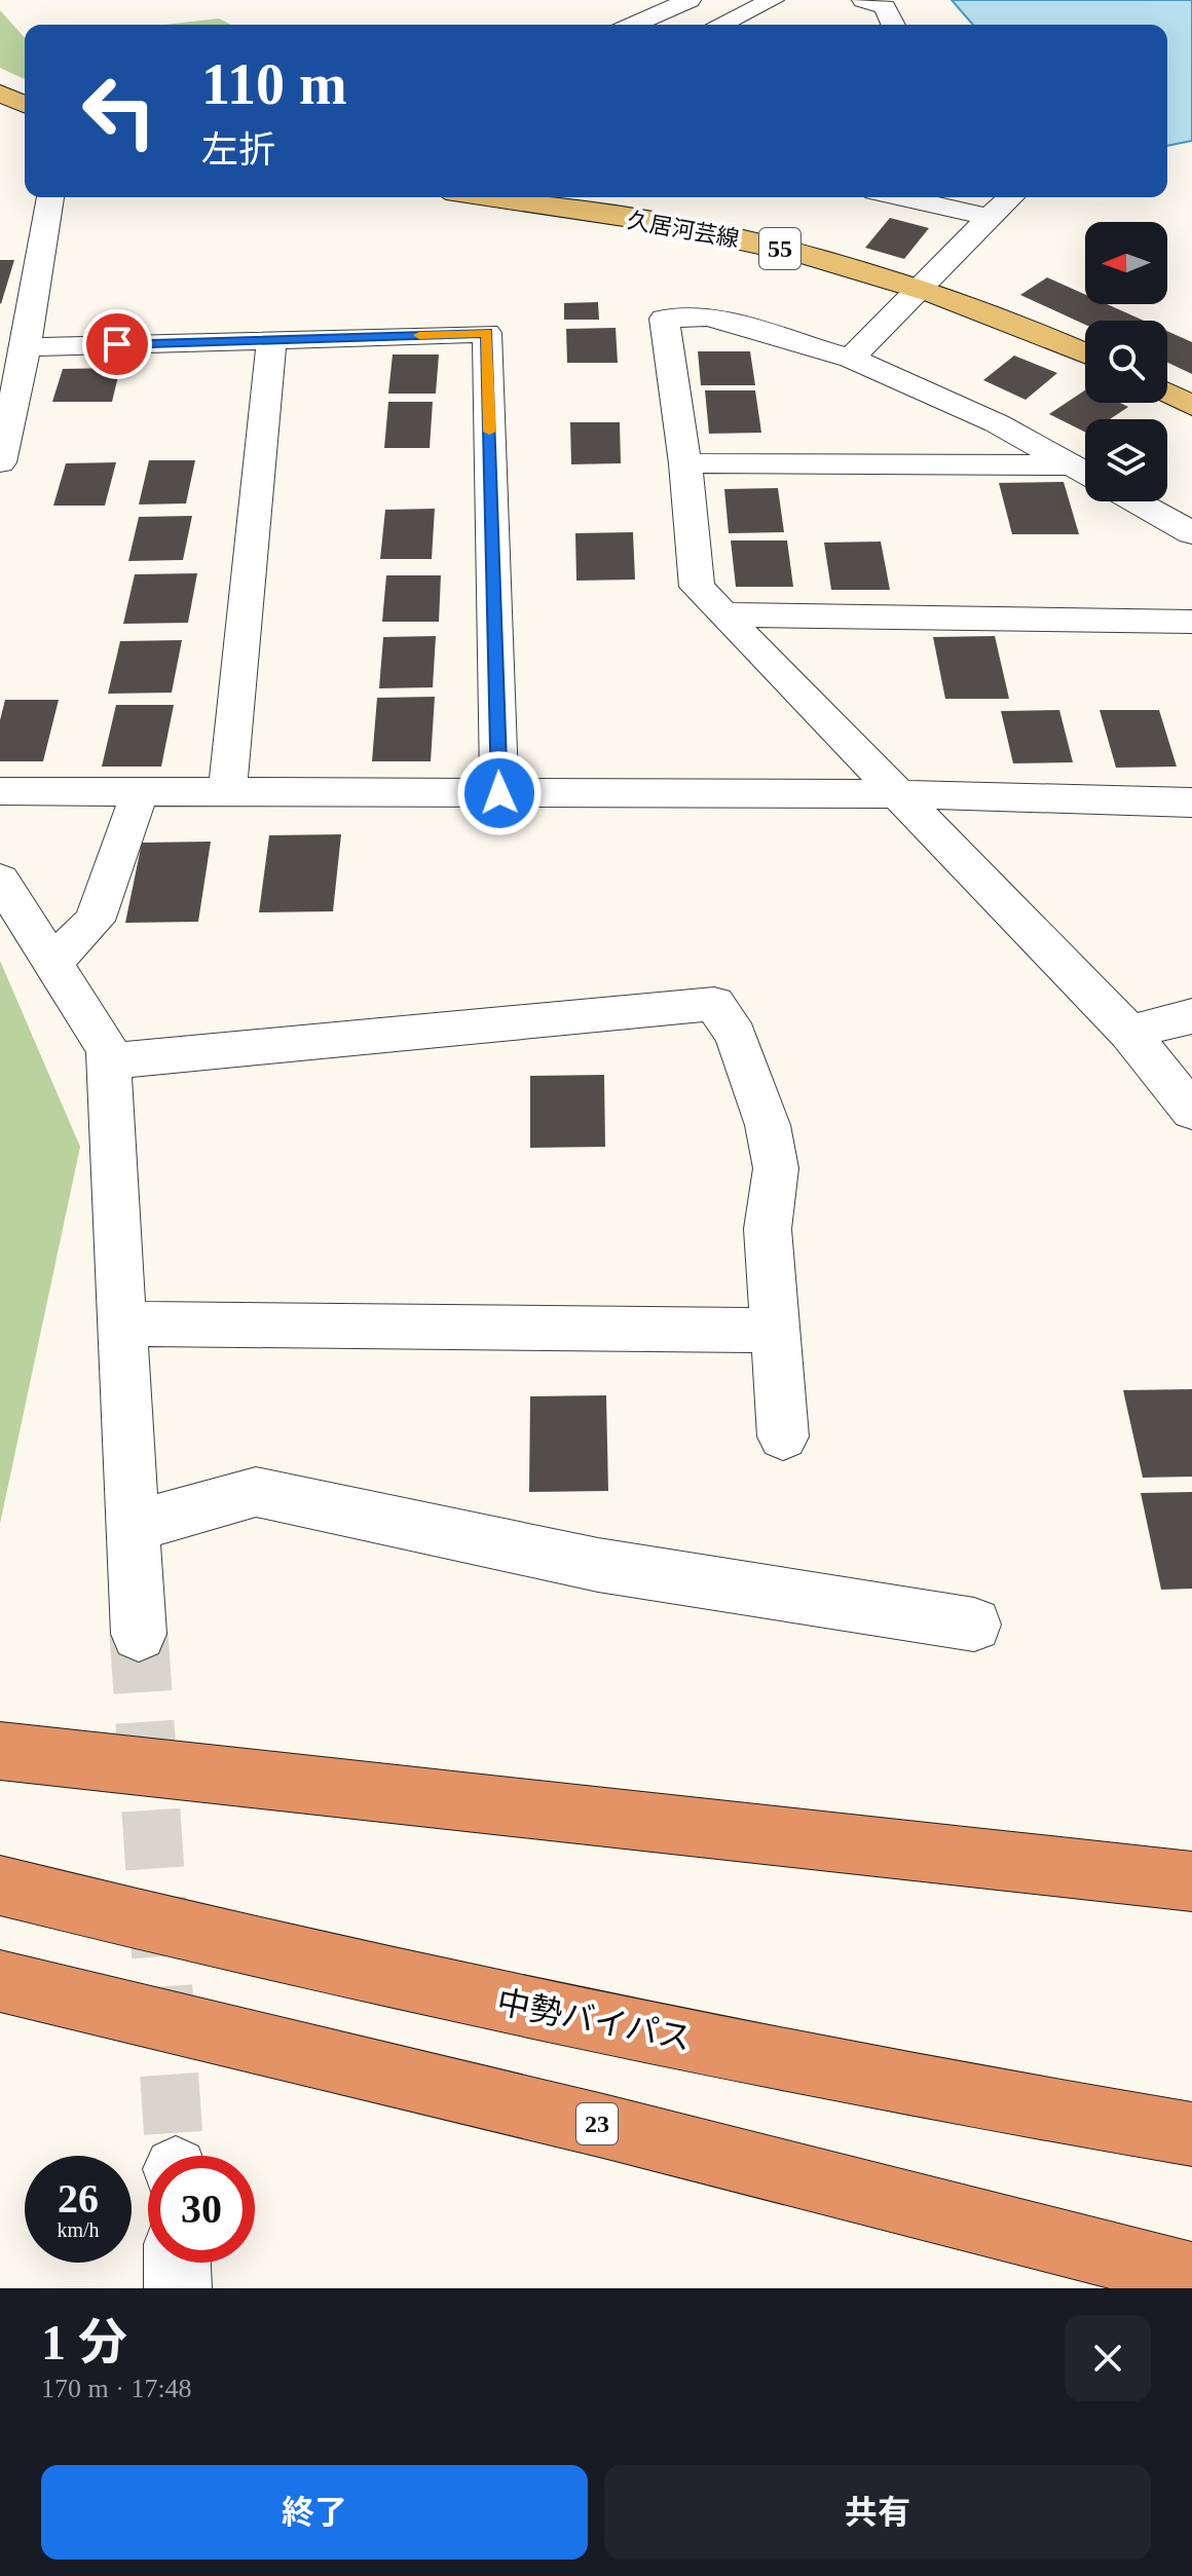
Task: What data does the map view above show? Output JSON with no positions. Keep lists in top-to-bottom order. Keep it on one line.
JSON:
{"streets":{"highway":["中勢バイパス","23"],"main road":["久居河芸線","55"]},"north":"left","page":{"turn":["110 m","左折"],"speed":"26 km/h","limit":"30","heading":["1 分","170 m · 17:48"],"buttons":["終了","共有"]}}
